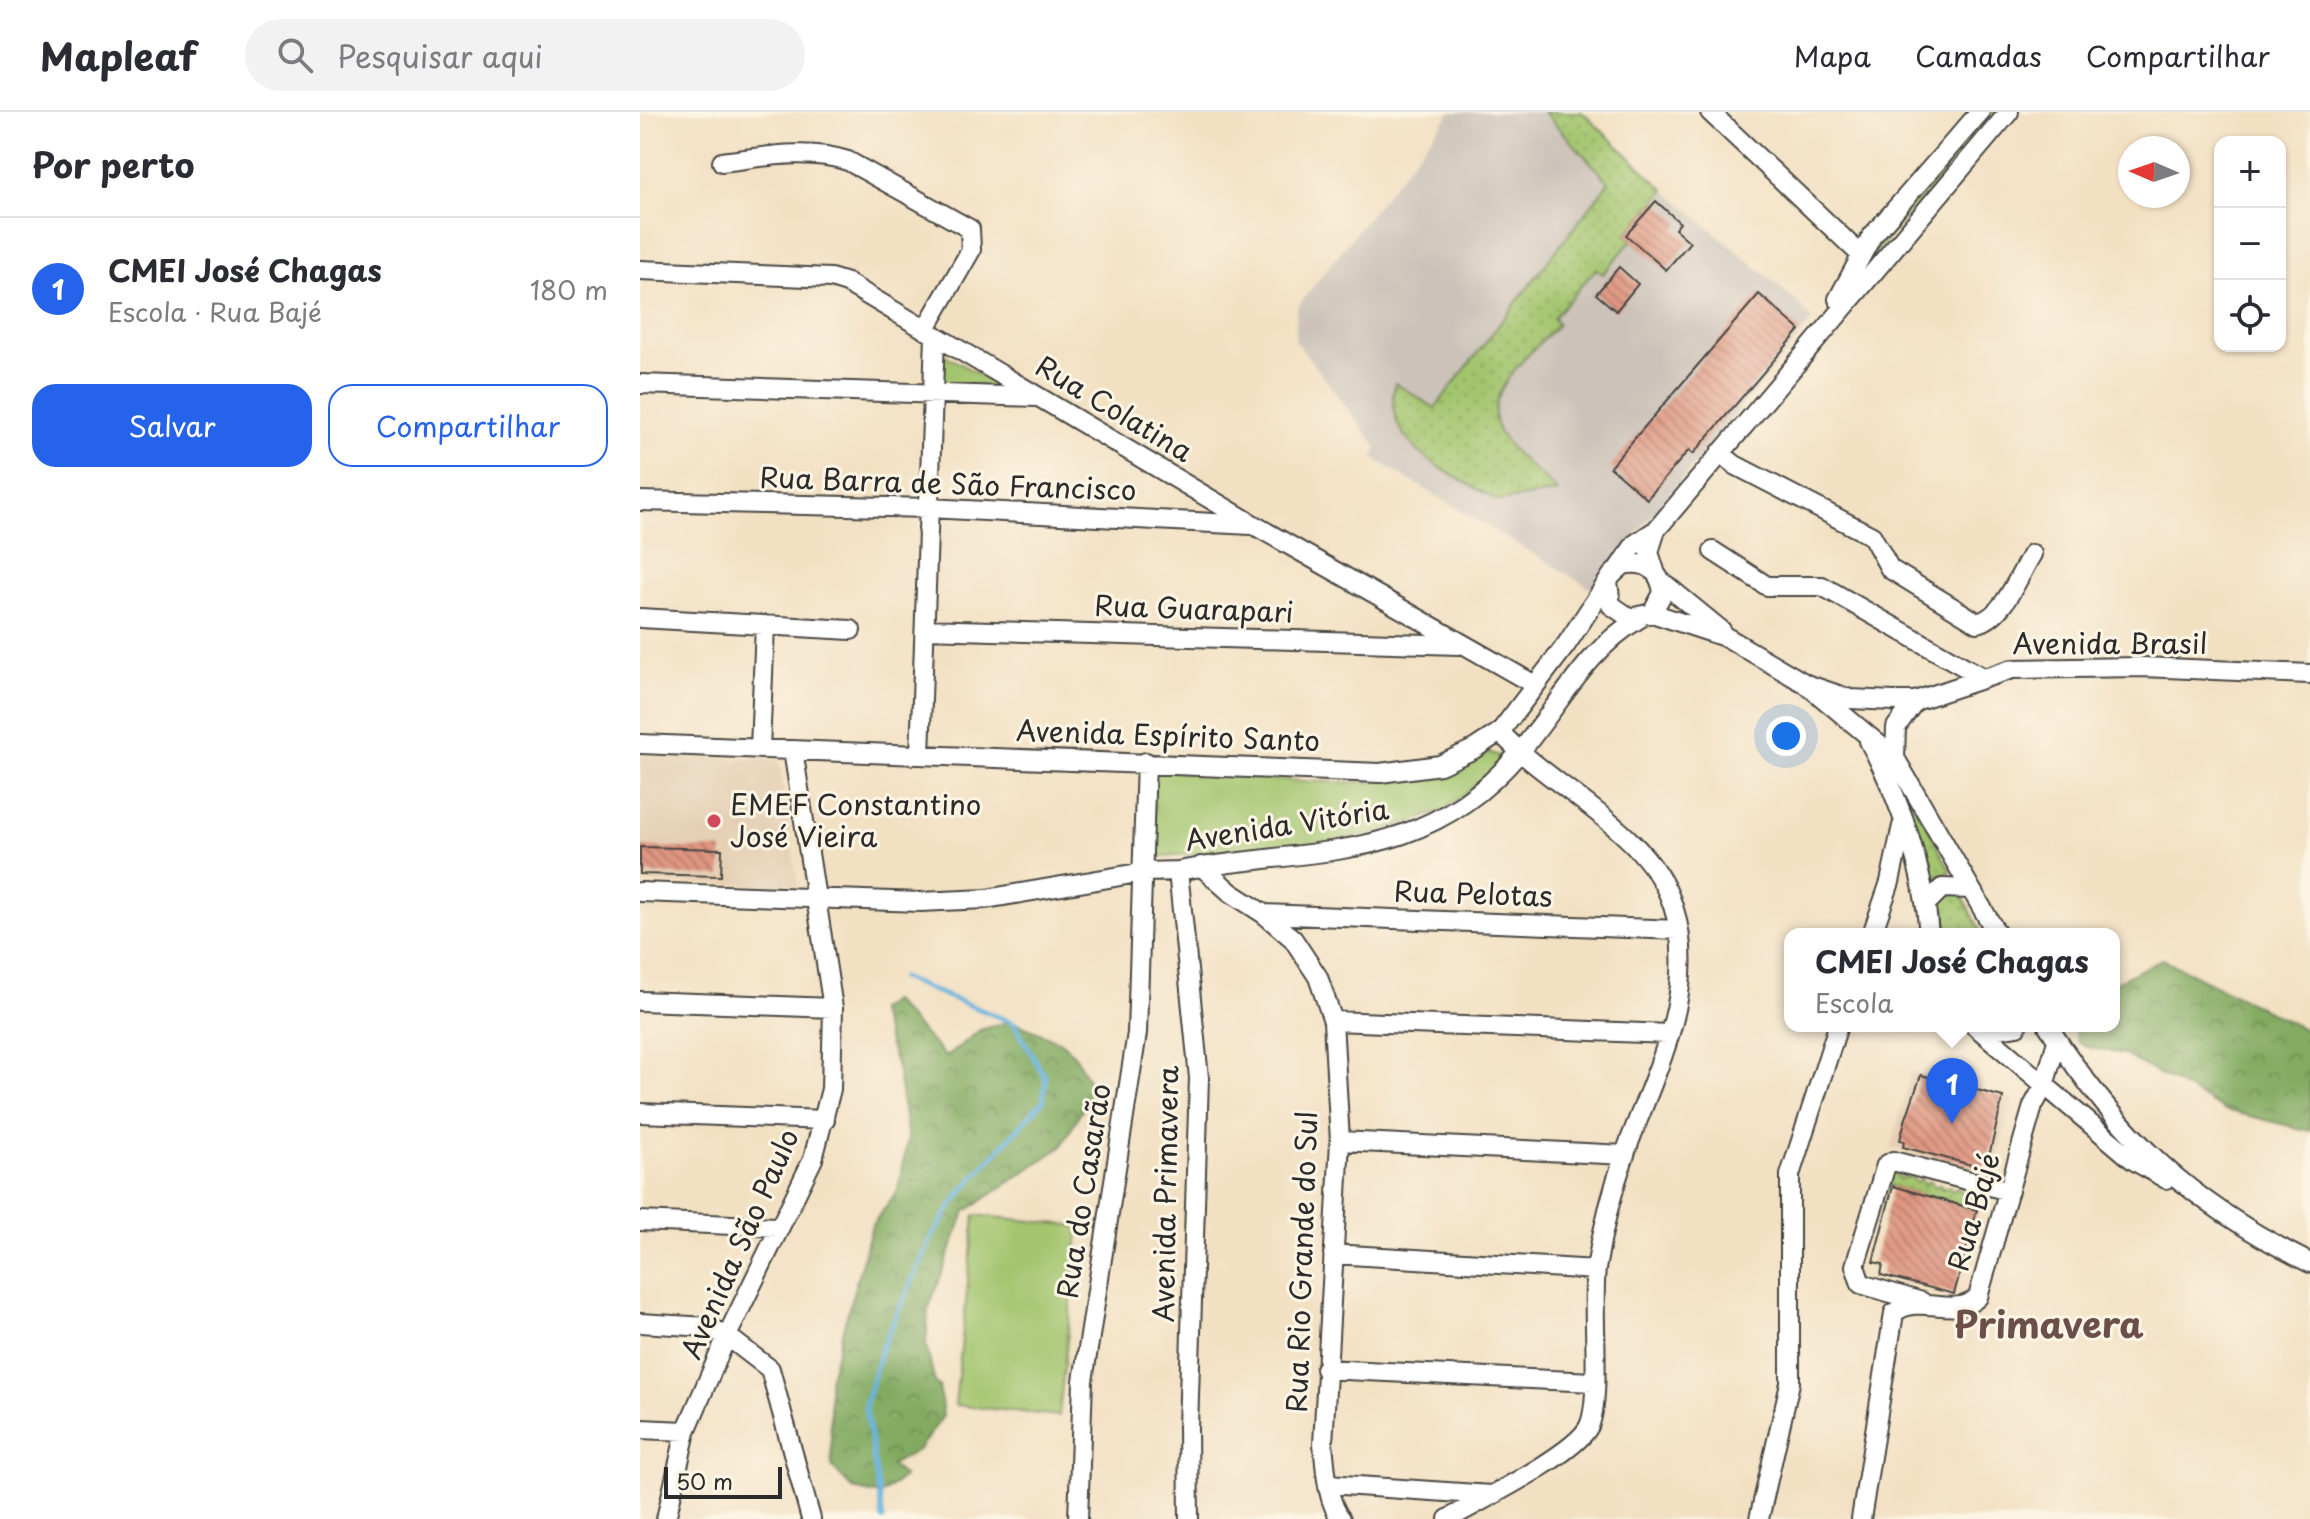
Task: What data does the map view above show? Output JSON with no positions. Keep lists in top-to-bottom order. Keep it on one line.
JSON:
{"streets":{"street":["Rua Colatina","Rua Barra de São Francisco","Rua Guarapari","Avenida Brasil","Avenida Espírito Santo","Avenida Vitória","Rua Pelotas","Rua do Casarão","Avenida Primavera","Rua Bajé","Avenida São Paulo","Rua Rio Grande do Sul"]},"crossings":[["Rua Colatina","Rua Barra de São Francisco"],["Rua Colatina","Rua Guarapari"],["Rua Colatina","Avenida Espírito Santo"],["Avenida Espírito Santo","Avenida Vitória"],["Avenida Espírito Santo","Avenida São Paulo"],["Avenida Vitória","Rua do Casarão"],["Avenida Vitória","Avenida Primavera"],["Avenida Vitória","Avenida São Paulo"],["Avenida Vitória","Rua Rio Grande do Sul"],["Rua Pelotas","Rua Rio Grande do Sul"]],"districts":["Primavera"],"places":["EMEF Constantino José Vieira"],"scale_bar":"50 m","north":"left","page":{"header":"Mapleaf","search":"Pesquisar aqui","nav":["Mapa","Camadas","Compartilhar"],"heading":"Por perto","map_buttons":["+","−"],"list":[{"mark":"1","name":"CMEI José Chagas","note":"Escola · Rua Bajé","value":"180 m"}],"buttons":["Salvar","Compartilhar"],"popup":["CMEI José Chagas","Escola"],"pins":"1","scale":"50 m"}}
